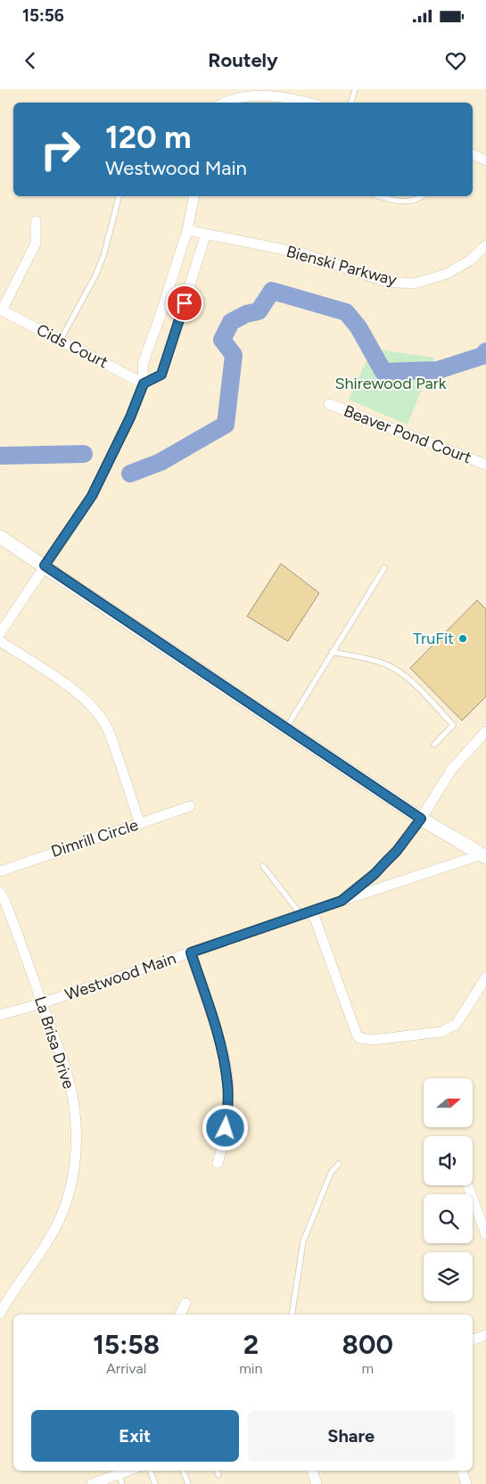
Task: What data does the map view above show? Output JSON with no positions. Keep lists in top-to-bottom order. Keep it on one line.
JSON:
{"streets":{"street":["Bienski Parkway","Cids Court","Beaver Pond Court","Dimrill Circle","Westwood Main","La Brisa Drive"]},"crossings":[["Westwood Main","La Brisa Drive"]],"parks":["Shirewood Park"],"places":["TruFit"],"north":"right","page":{"status":"15:56","header":"Routely","turn":["120 m","Westwood Main"],"eta":["15:58","Arrival","2","min","800","m"],"buttons":["Exit","Share"]}}
